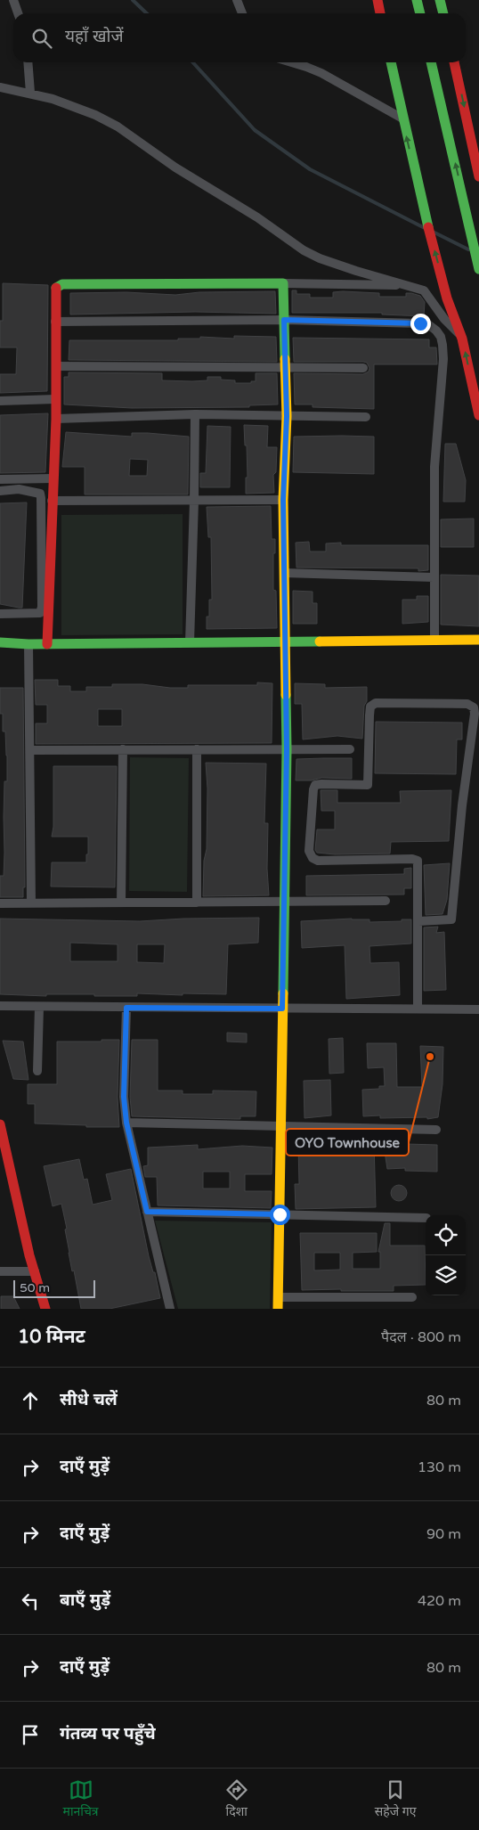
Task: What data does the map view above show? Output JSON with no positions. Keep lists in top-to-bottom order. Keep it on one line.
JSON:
{"places":["OYO Townhouse"],"scale_bar":"50 m","page":{"search":"यहाँ खोजें","scale":"50 m","heading":["10 मिनट","पैदल · 800 m"],"list":[["सीधे चलें","80 m"],["दाएँ मुड़ें","130 m"],["दाएँ मुड़ें","90 m"],["बाएँ मुड़ें","420 m"],["दाएँ मुड़ें","80 m"],"गंतव्य पर पहुँचे"],"nav":["मानचित्र","दिशा","सहेजे गए"]}}
